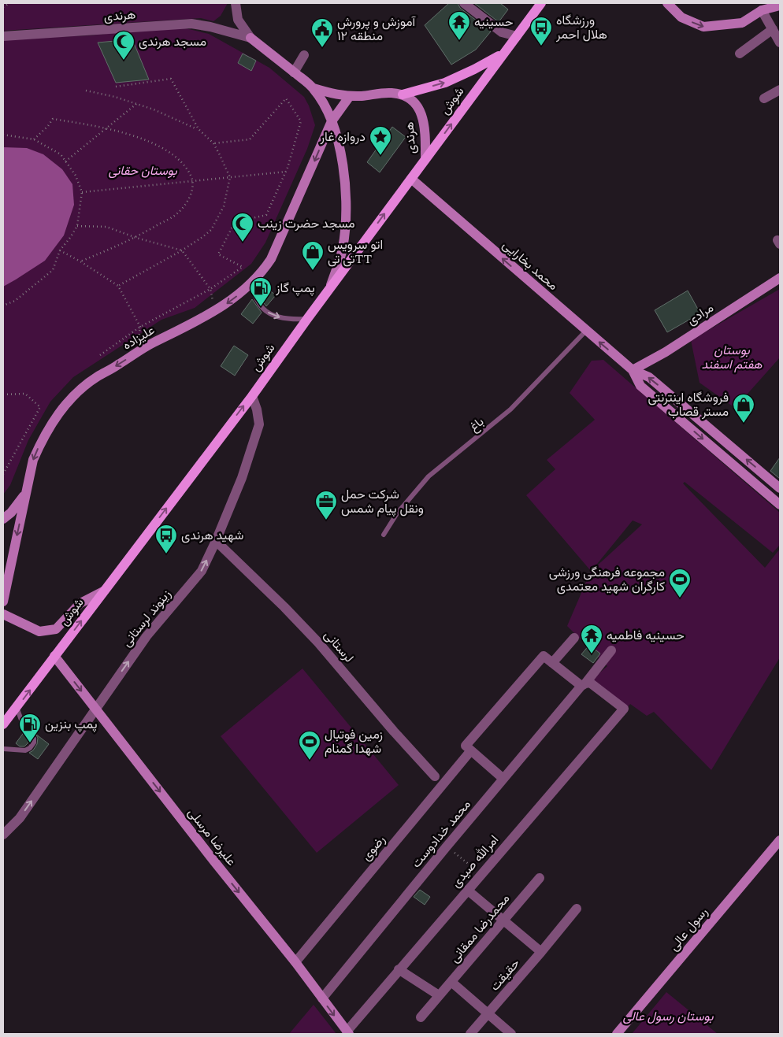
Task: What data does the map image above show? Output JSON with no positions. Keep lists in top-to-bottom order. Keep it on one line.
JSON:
{"streets":{"main road":["شوش"],"street":["هرندی","محمد بخارایی","مرادی","علیزاده","زینوند لرستانی","لرستانی","محمد خدادوست","علیرضا مرسلی","رضوی","امرالله صیدی","محمدرضا ممقانی","رسول عالی","حقیقت"],"lane":["باغ"]},"crossings":[["هرندی","شوش"],["هرندی","علیزاده"],["شوش","محمد بخارایی"],["شوش","زینوند لرستانی"],["شوش","علیرضا مرسلی"],["محمد بخارایی","مرادی"],["محمد بخارایی","باغ"],["زینوند لرستانی","لرستانی"],["زینوند لرستانی","علیرضا مرسلی"],["محمد خدادوست","علیرضا مرسلی"],["محمد خدادوست","امرالله صیدی"],["علیرضا مرسلی","رضوی"],["علیرضا مرسلی","امرالله صیدی"]],"one_way":["شوش","علیزاده","زینوند لرستانی","علیرضا مرسلی"],"parks":["بوستان حقانی","بوستان هفتم اسفند","بوستان رسول عالی"],"places":{"temple":["حسینیه","حسینیه فاطمیه"],"bus stop":["ورزشگاه هلال احمر","شهید هرندی"],"public building":["آموزش و پرورش منطقه ۱۲"],"mosque":["مسجد هرندی","مسجد حضرت زینب"],"place":["دروازه غار"],"shop":["اتو سرویس تی تیTT","فروشگاه اینترنتی مستر قصاب"],"fuel station":["پمپ گاز","پمپ بنزین"],"office":["شرکت حمل ونقل پیام شمس"],"sports":["مجموعه فرهنگی ورزشی کارگران شهید معتمدی","زمین فوتبال شهدا گمنام"]}}
